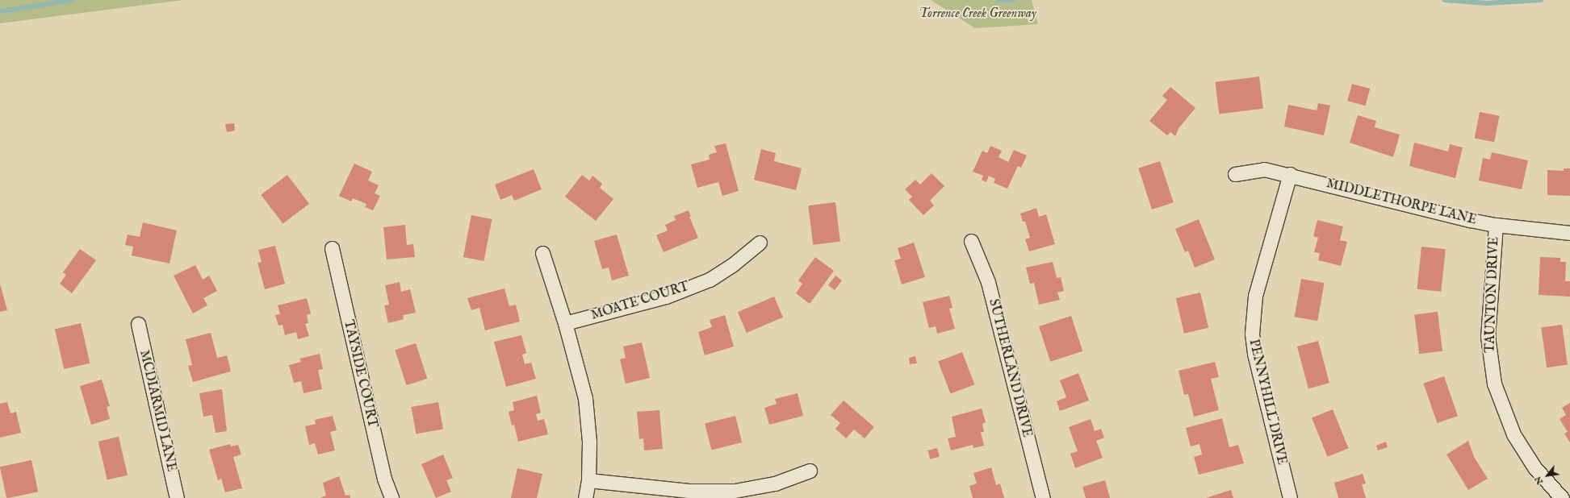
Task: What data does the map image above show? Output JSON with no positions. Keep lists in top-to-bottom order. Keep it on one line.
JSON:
{"streets":{"street":["MIDDLETHORPE LANE","TAUNTON DRIVE","MOATE COURT","SUTHERLAND DRIVE","TAYSIDE COURT","PENNYHILL DRIVE","MCDIARMID LANE"]},"crossings":[["MIDDLETHORPE LANE","TAUNTON DRIVE"],["MIDDLETHORPE LANE","PENNYHILL DRIVE"]],"parks":["Torrence Creek Greenway"],"north":"bottom left"}
